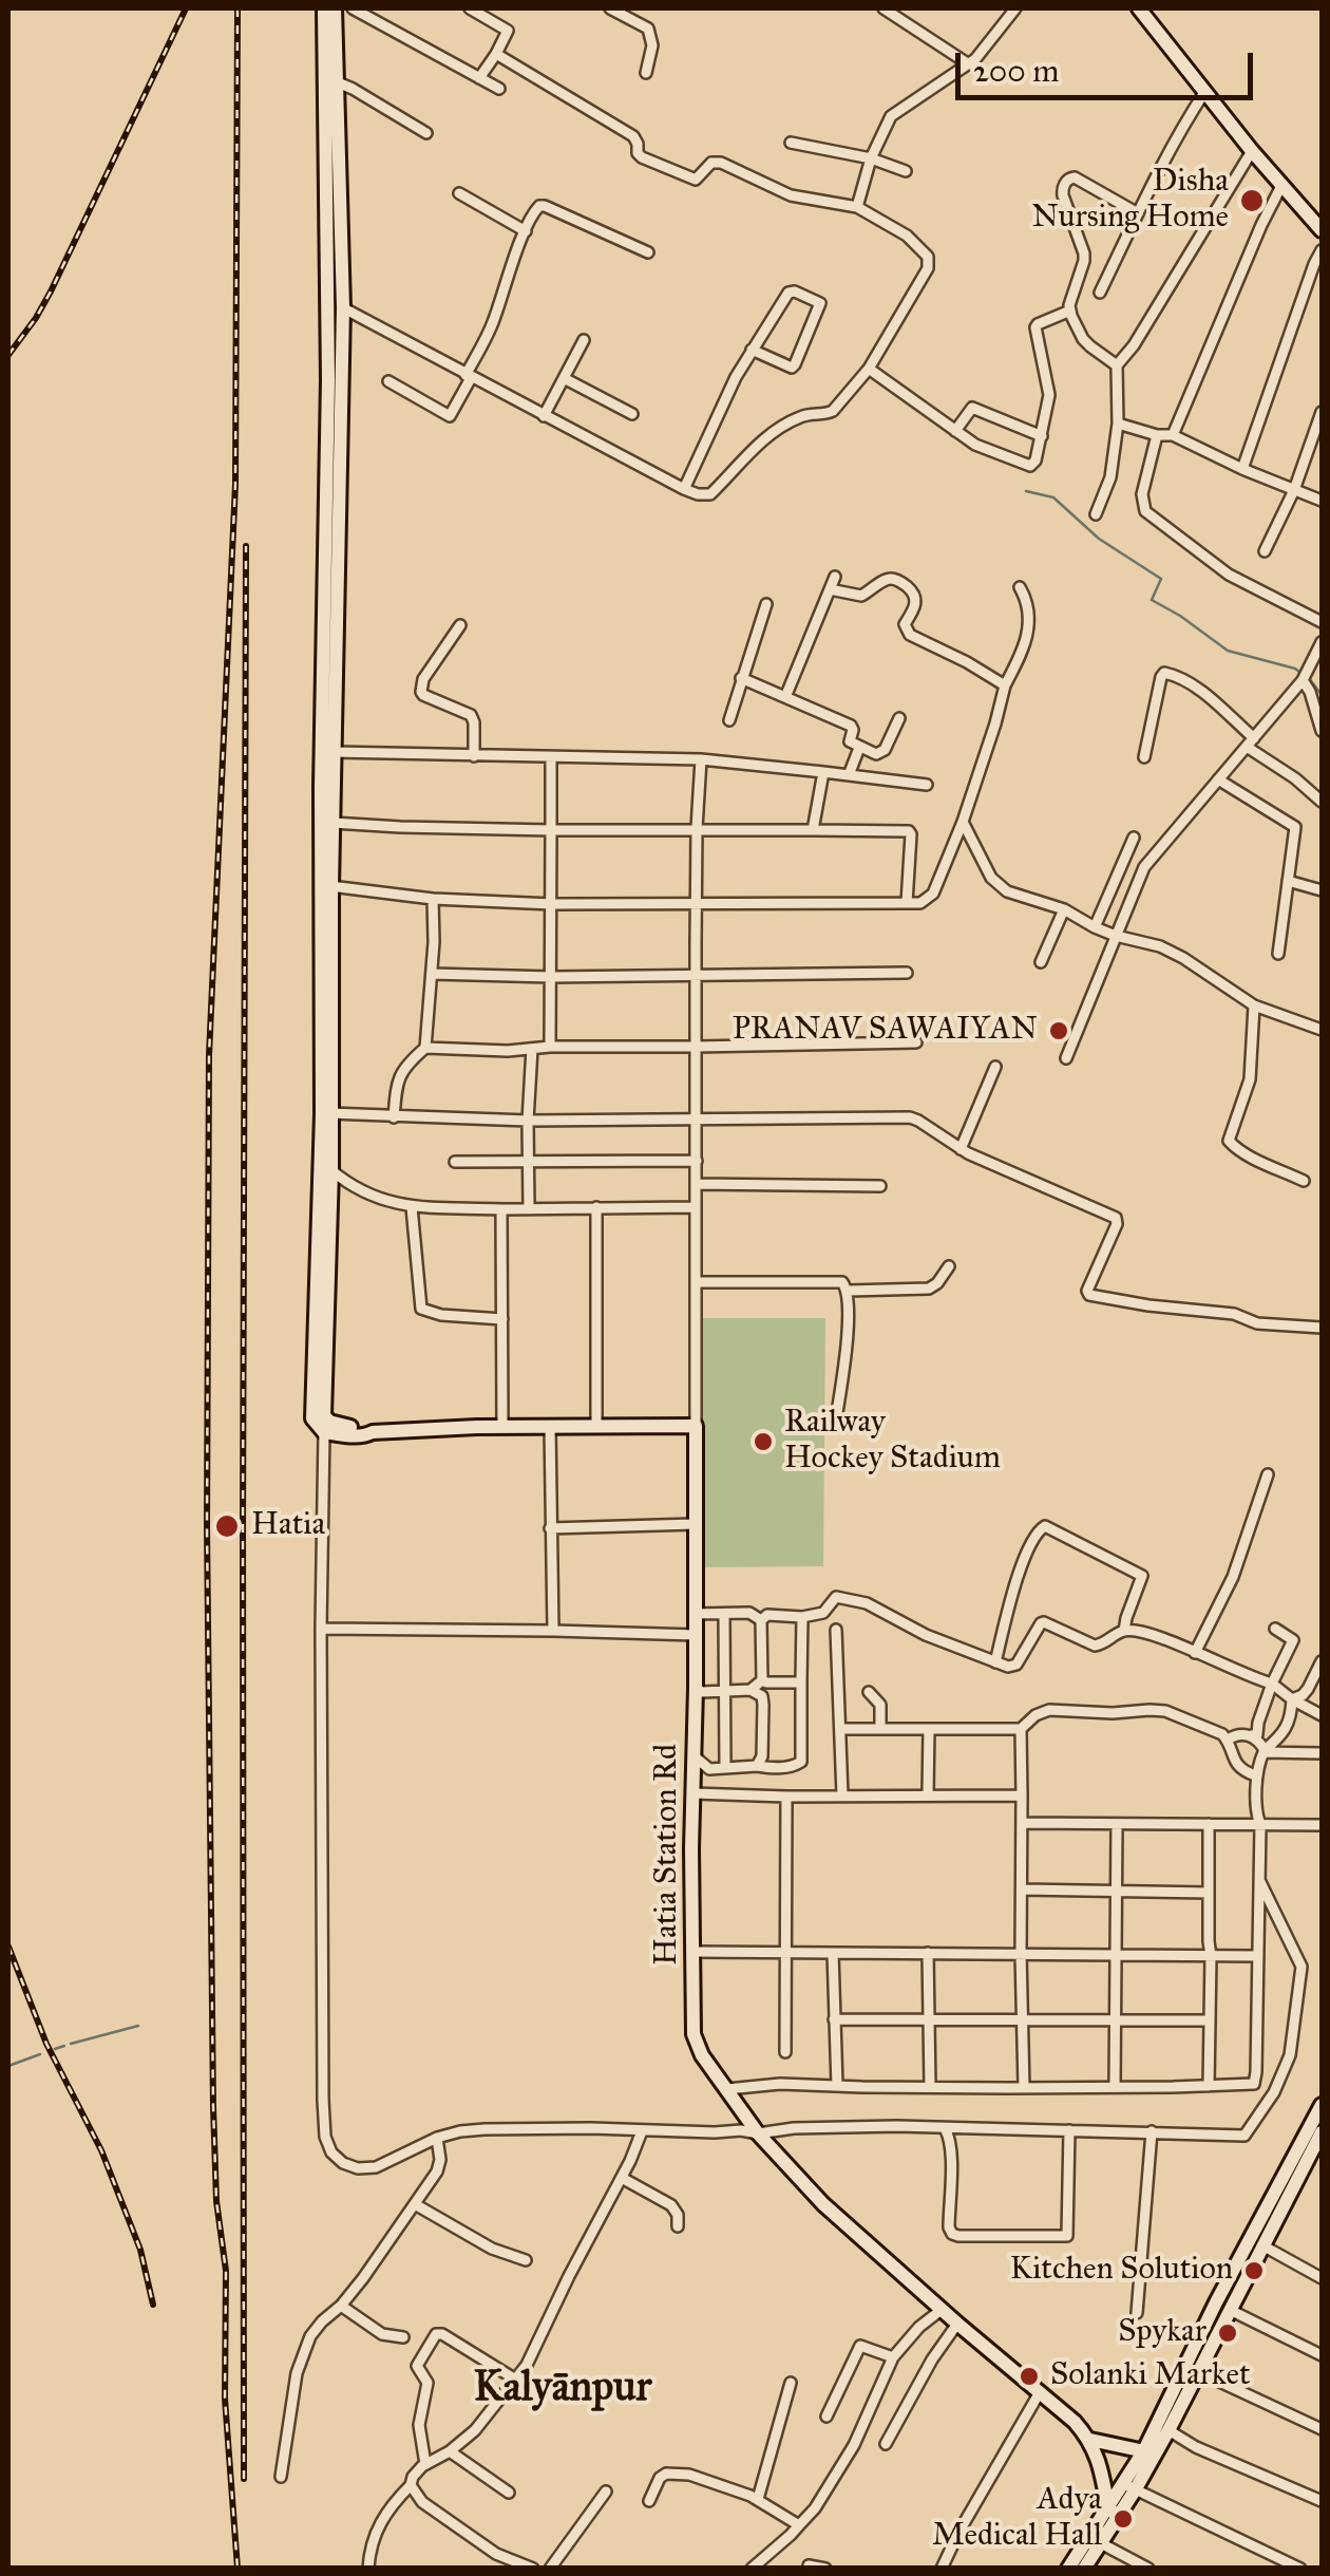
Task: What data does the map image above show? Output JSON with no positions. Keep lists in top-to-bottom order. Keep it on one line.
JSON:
{"streets":{"street":["Hatia Station Rd"]},"districts":["Kalyānpur"],"places":["Disha Nursing Home","PRANAV SAWAIYAN","Railway Hockey Stadium","Hatia","Kitchen Solution","Spykar","Solanki Market","Adya Medical Hall"],"scale_bar":"200 m"}
